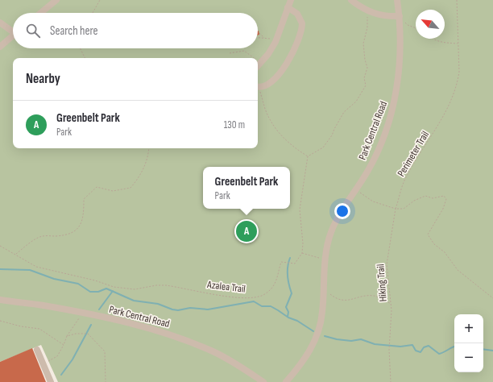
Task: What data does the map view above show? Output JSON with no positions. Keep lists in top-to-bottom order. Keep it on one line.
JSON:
{"streets":{"street":["Park Central Road"],"path":["Perimeter Trail","Hiking Trail","Azalea Trail"]},"crossings":[["Perimeter Trail","Hiking Trail"]],"north":"top left","page":{"search":"Search here","heading":"Nearby","list":[{"mark":"A","name":"Greenbelt Park","note":"Park","value":"130 m"}],"popup":["Greenbelt Park","Park"],"pins":"A","map_buttons":["+","−"]}}
